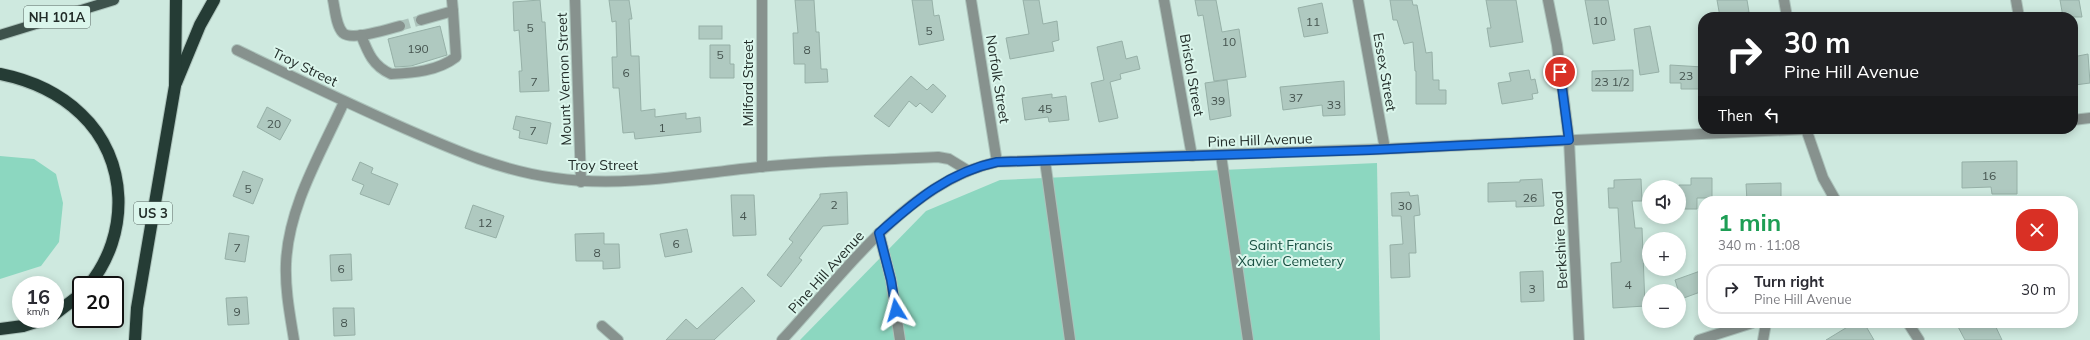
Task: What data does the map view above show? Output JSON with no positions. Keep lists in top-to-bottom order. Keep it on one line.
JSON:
{"streets":{"highway":["US 3"],"main road":["NH 101A"],"street":["Troy Street","Essex Street","Bristol Street","Mount Vernon Street","Norfolk Street","Milford Street","Pine Hill Avenue","Berkshire Road"]},"crossings":[["Troy Street","Mount Vernon Street"],["Troy Street","Milford Street"],["Troy Street","Pine Hill Avenue"],["Essex Street","Pine Hill Avenue"],["Bristol Street","Pine Hill Avenue"],["Norfolk Street","Pine Hill Avenue"],["Pine Hill Avenue","Berkshire Road"]],"parks":["Saint Francis Xavier Cemetery"],"house_numbers":["10","11","5","5","10","190","8","5","6","23","7","23 1/2","37","39","33","45","20","1","7","16","5","26","2","30","4","12","6","7","8","6","4","3","9","8"],"page":{"turn":["30 m","Pine Hill Avenue"],"then":"Then","map_buttons":["+","−"],"heading":["1 min","340 m · 11:08"],"list":[{"name":"Turn right","note":"Pine Hill Avenue","value":"30 m"}],"speed":"16 km/h","limit":"20"}}
